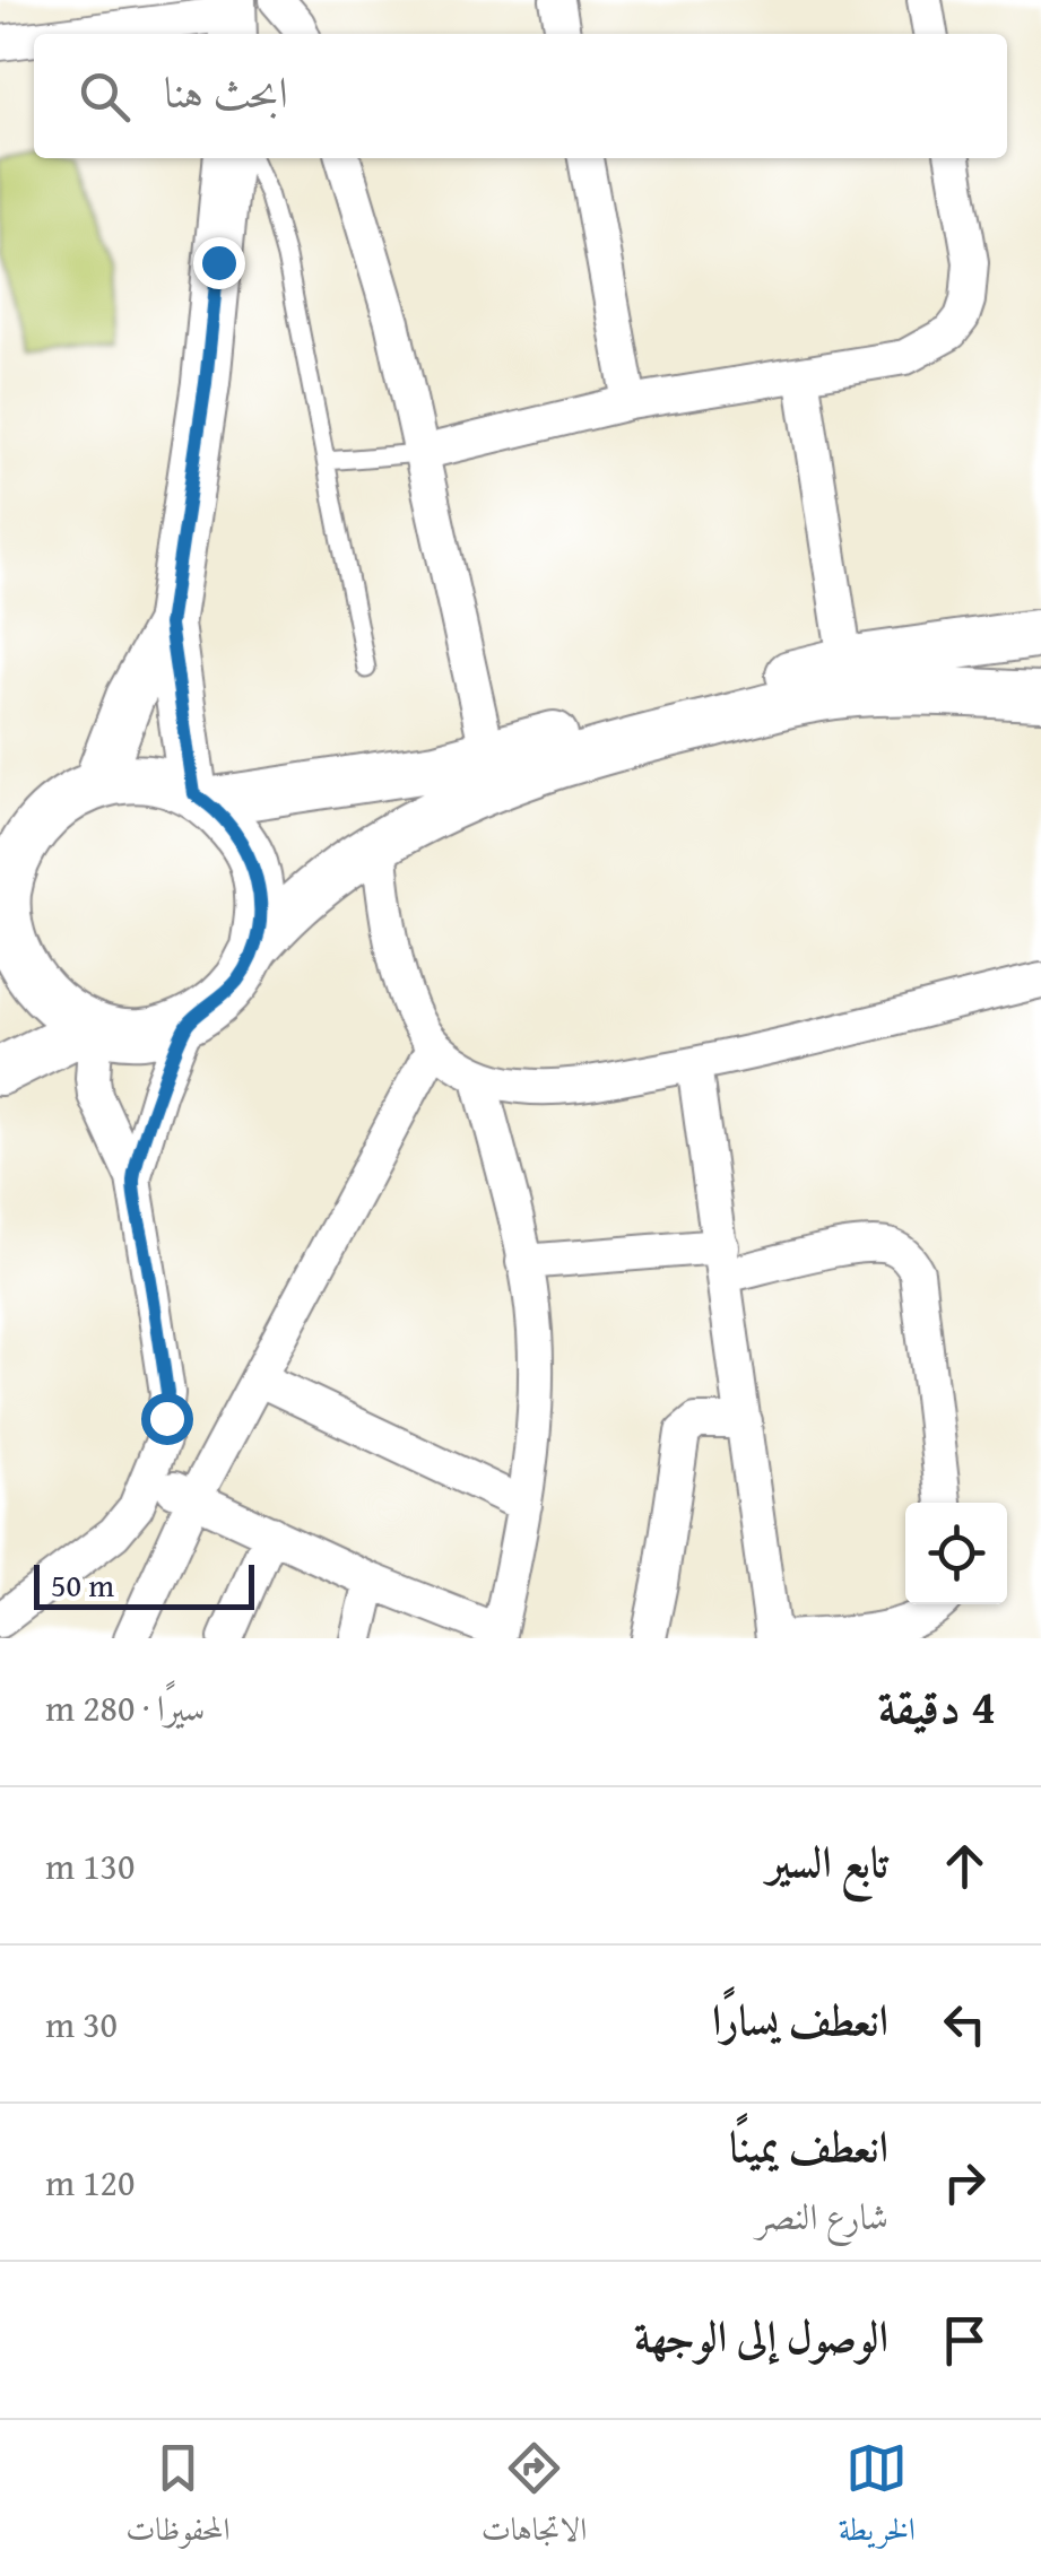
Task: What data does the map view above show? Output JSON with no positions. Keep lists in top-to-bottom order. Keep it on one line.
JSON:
{"scale_bar":"50 m","page":{"search":"ابحث هنا","scale":"50 m","heading":["4 دقيقة","سيرًا · 280 m"],"list":[["تابع السير","130 m"],["انعطف يسارًا","30 m"],["انعطف يمينًا","شارع النصر","120 m"],"الوصول إلى الوجهة"],"nav":["الخريطة","الاتجاهات","المحفوظات"]}}
